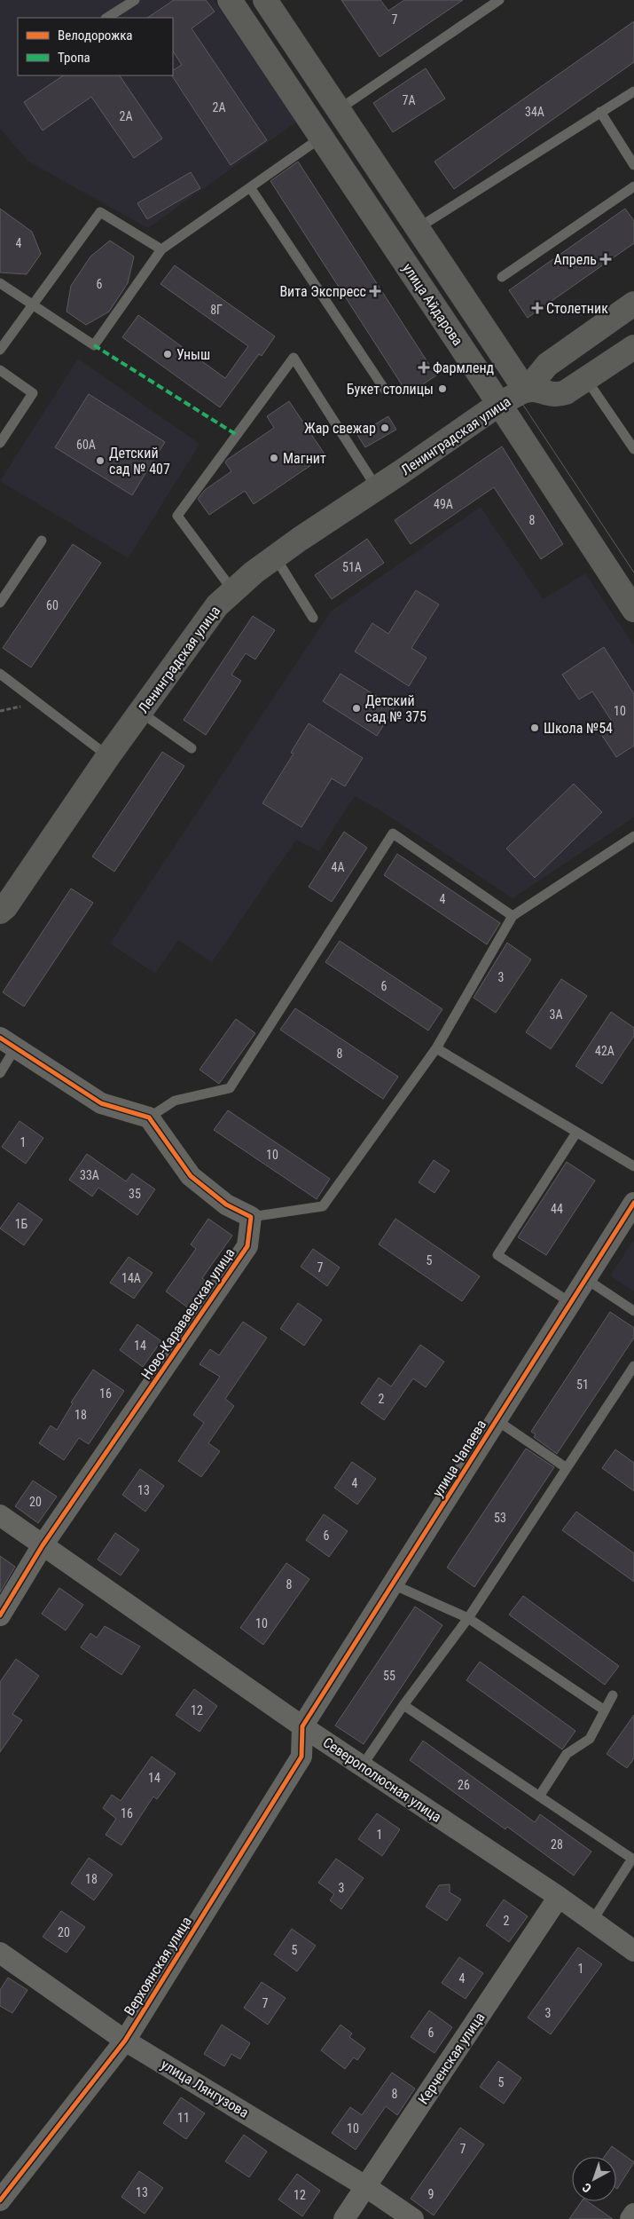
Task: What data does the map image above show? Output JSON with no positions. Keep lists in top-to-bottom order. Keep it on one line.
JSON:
{"streets":{"main road":["улица Айдарова","Ленинградская улица"],"street":["Ново-Караваевская улица","улица Чапаева","Северополюсная улица","Верхоянская улица","Керченская улица","улица Лянгузова"]},"crossings":[["улица Айдарова","Ленинградская улица"],["Ново-Караваевская улица","Северополюсная улица"],["улица Чапаева","Северополюсная улица"],["улица Чапаева","Верхоянская улица"],["Северополюсная улица","Верхоянская улица"],["Северополюсная улица","Керченская улица"],["Верхоянская улица","улица Лянгузова"],["Керченская улица","улица Лянгузова"]],"places":{"health":["Апрель","Вита Экспресс","Столетник","Фармленд"],"other":["Уныш","Букет столицы","Жар свежар","Магнит","Детский сад № 407","Детский сад № 375","Школа №54"]},"house_numbers":["7","7А","2А","34А","2А","4","6","8Г","60А","49А","8","51А","60","10","4А","4","3","6","3А","42А","8","1","10","33А","35","44","1Б","5","7","14А","14","51","16","2","18","4","13","20","53","6","8","10","55","12","14","26","16","1","28","18","3","2","20","5","1","4","7","3","6","5","8","11","10","7","13","9","12"],"legend":["Велодорожка","Тропа"],"north":"bottom left"}
